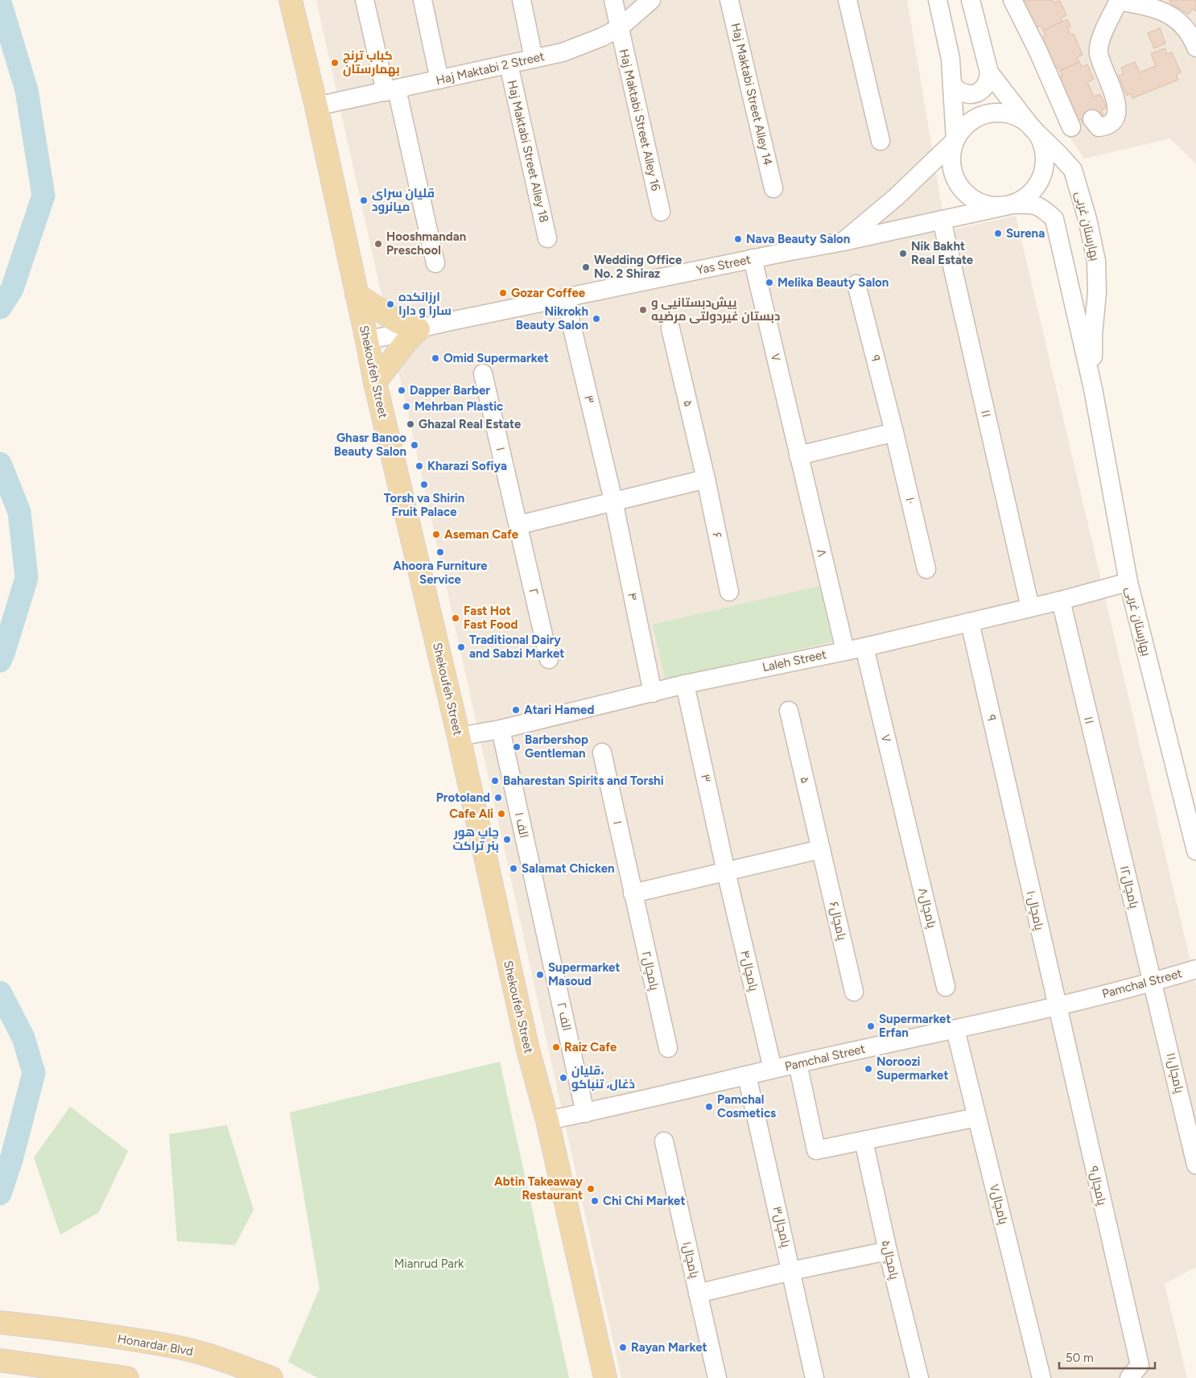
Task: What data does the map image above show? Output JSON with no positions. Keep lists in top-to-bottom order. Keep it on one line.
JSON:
{"streets":{"main road":["Shekoufeh Street","Honardar Blvd"],"street":["Haj Maktabi 2 Street","Haj Maktabi Street Alley 14","Haj Maktabi Street Alley 16","Haj Maktabi Street Alley 18","بهارستان غربی","Yas Street","۷","۹","۳","۵","۱۱","۱","۱۰","۶","۸","۲","۴","Laleh Street","۱ الف","پامچال۱۲","پامچال۸","پامچال۱۰","پامچال۶","پامچال۲","پامچال۴","Pamchal Street","۲ الف","پامچال۱۱","پامچال۹","پامچال۷","پامچال۳","پامچال۱","پامچال۵"]},"crossings":[["Haj Maktabi 2 Street","Haj Maktabi Street Alley 16"],["Haj Maktabi 2 Street","Haj Maktabi Street Alley 18"],["Haj Maktabi 2 Street","Shekoufeh Street"],["بهارستان غربی","Yas Street"],["بهارستان غربی","Laleh Street"],["Yas Street","۷"],["Yas Street","Shekoufeh Street"],["Yas Street","۳"],["Yas Street","۱۱"],["۷","۸"],["۷","Laleh Street"],["۷","پامچال۸"],["۹","۱۰"],["۹","Laleh Street"],["۹","پامچال۱۰"],["Shekoufeh Street","Laleh Street"],["Shekoufeh Street","Pamchal Street"],["۳","۴"],["۳","Laleh Street"],["۳","پامچال۴"],["۵","۶"],["۵","پامچال۶"],["۱۱","Laleh Street"],["۱۱","پامچال۱۲"],["۱","۲"],["۱","پامچال۲"],["۸","Laleh Street"],["۴","Laleh Street"],["Laleh Street","۱ الف"],["۱ الف","۲ الف"],["پامچال۱۲","Pamchal Street"],["پامچال۱۲","پامچال۱۱"],["پامچال۱۰","Pamchal Street"],["پامچال۱۰","پامچال۹"],["پامچال۴","Pamchal Street"],["Pamchal Street","۲ الف"],["Pamchal Street","پامچال۱۱"],["Pamchal Street","پامچال۹"],["Pamchal Street","پامچال۷"],["Pamchal Street","پامچال۳"]],"parks":["Mianrud Park"],"places":["کباب ترنج بهمارستان","قلیان سرای میانرود","Surena","Nava Beauty Salon","Hooshmandan Preschool","Nik Bakht Real Estate","Wedding Office No. 2 Shiraz","Melika Beauty Salon","Gozar Coffee","ارزانکده سارا و دارا","پیش‌دبستانیی و دبستان غیردولتی مرضیه","Nikrokh Beauty Salon","Omid Supermarket","Dapper Barber","Mehrban Plastic","Ghazal Real Estate","Ghasr Banoo Beauty Salon","Kharazi Sofiya","Torsh va Shirin Fruit Palace","Aseman Cafe","Ahoora Furniture Service","Fast Hot Fast Food","Traditional Dairy and Sabzi Market","Atari Hamed","Barbershop Gentleman","Baharestan Spirits and Torshi","Protoland","Cafe Ali","چاپ هور بنر تراکت","Salamat Chicken","Supermarket Masoud","Supermarket Erfan","Raiz Cafe","Noroozi Supermarket","قلیان، ذغال، تنباکو","Pamchal Cosmetics","Abtin Takeaway Restaurant","Chi Chi Market","Rayan Market"],"scale_bar":"50 m"}
